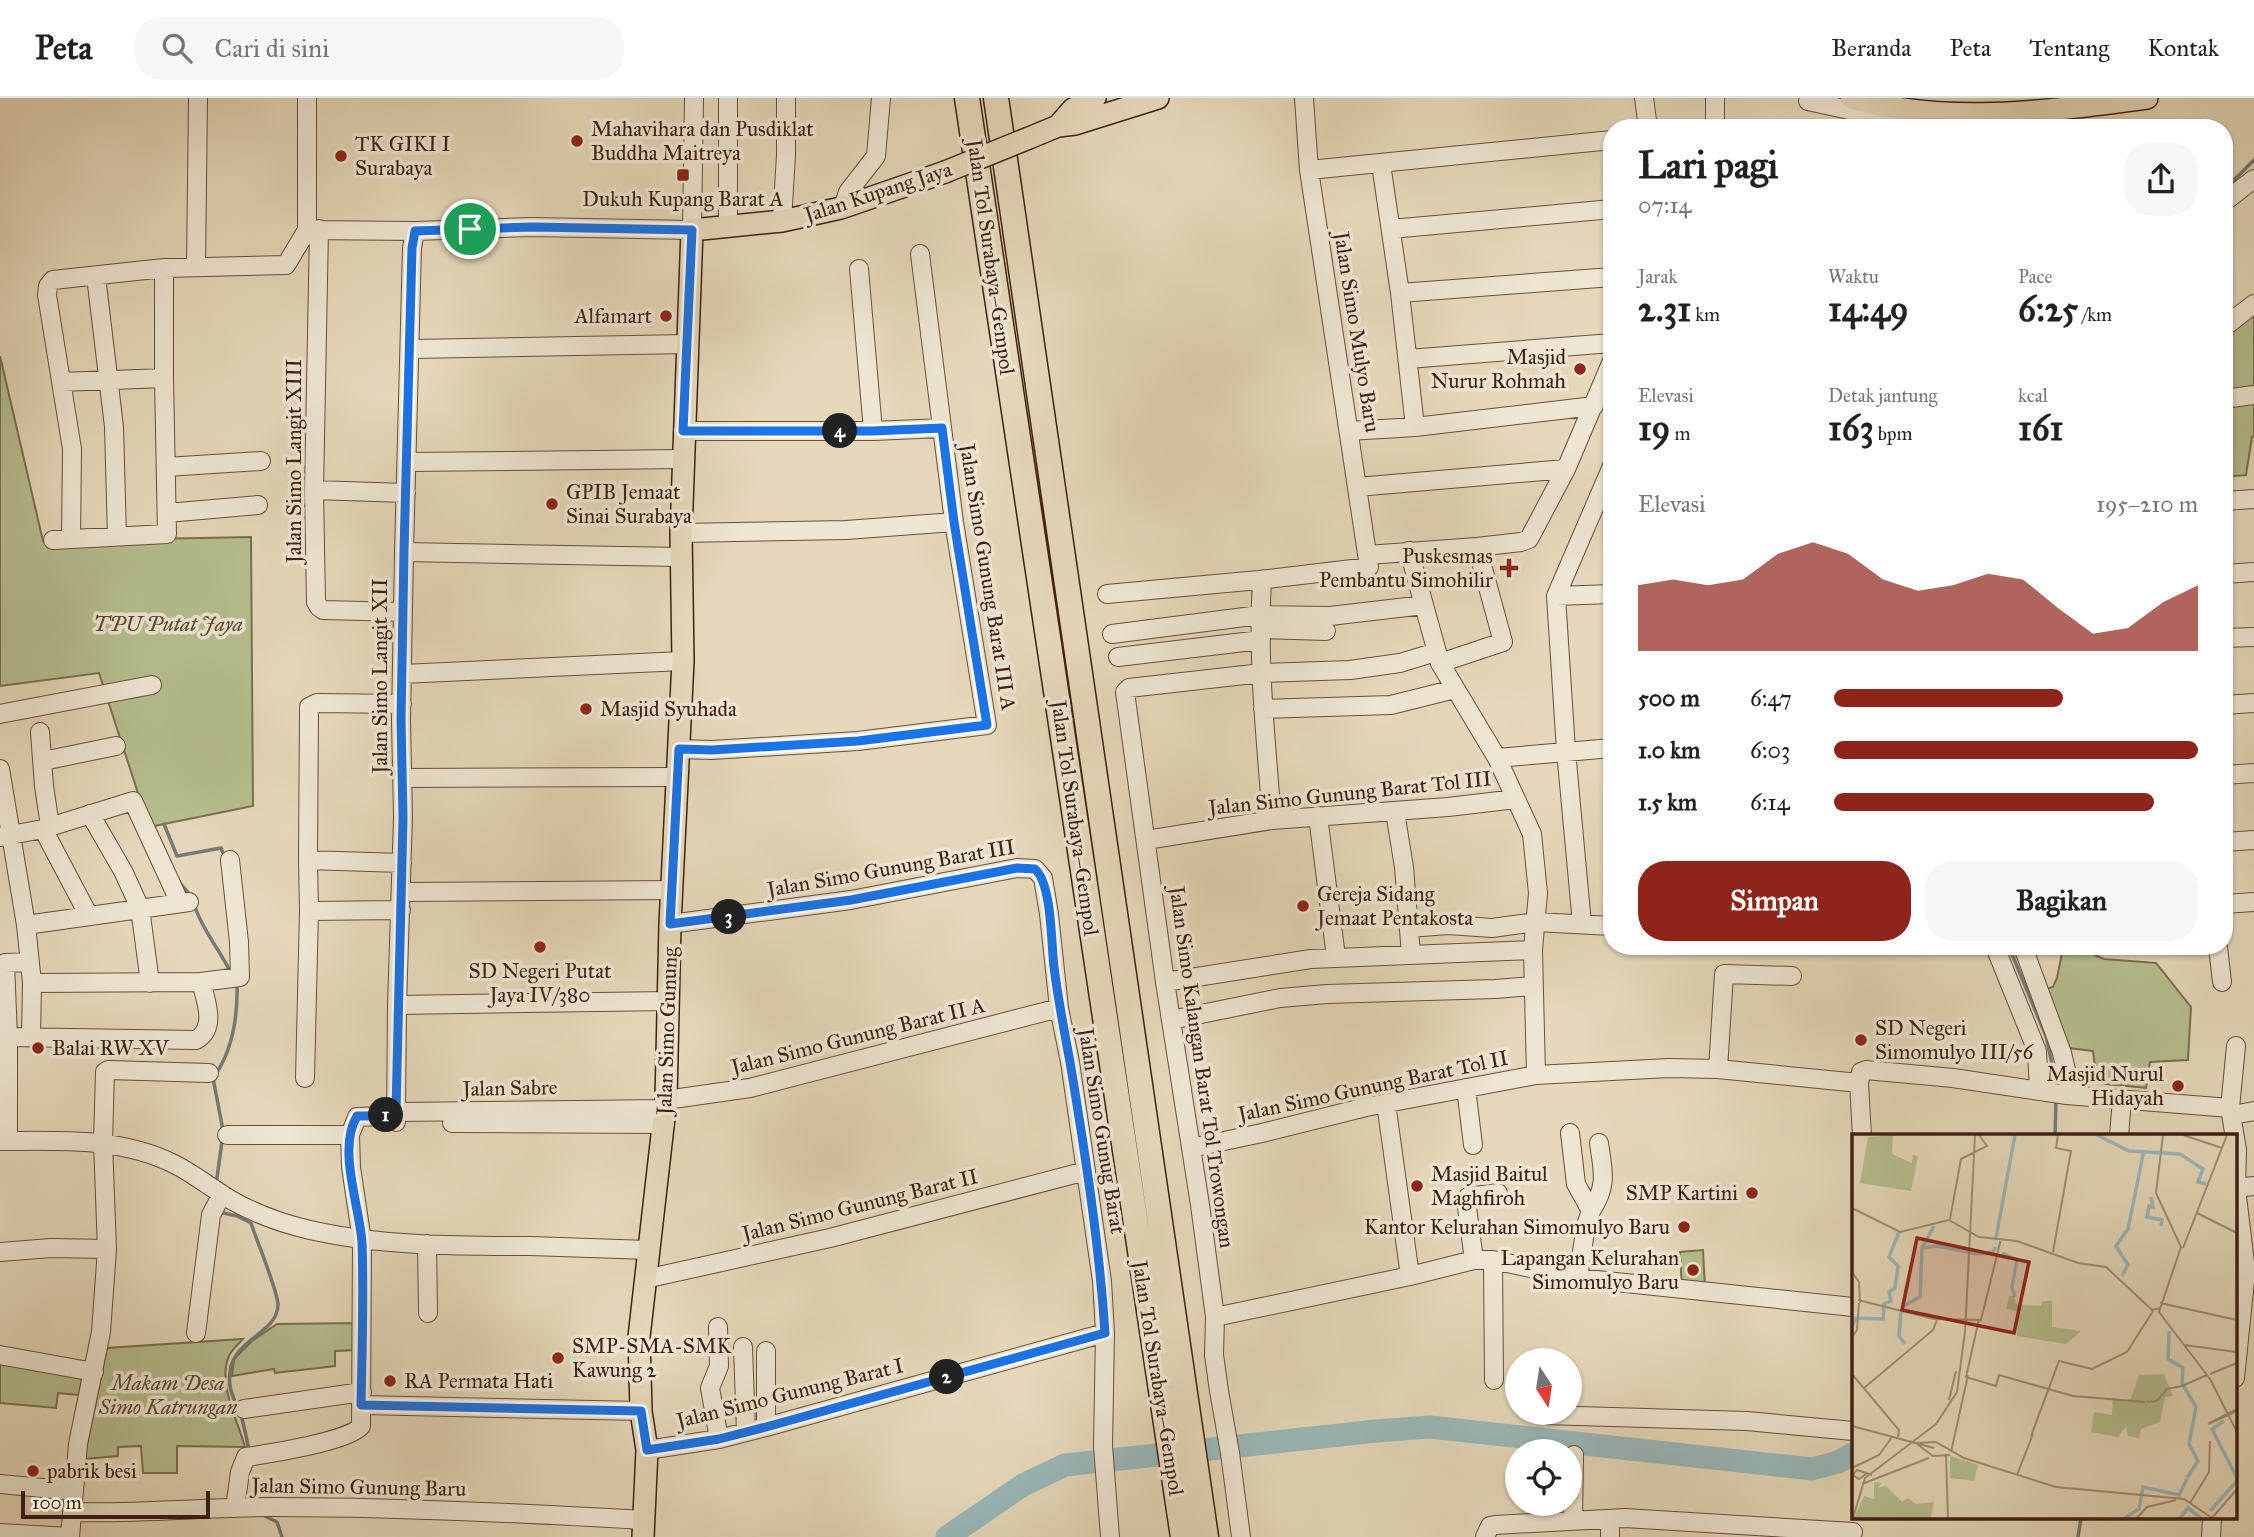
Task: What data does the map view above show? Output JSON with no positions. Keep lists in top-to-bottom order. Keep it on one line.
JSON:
{"streets":{"highway":["Jalan Tol Surabaya–Gempol"],"main road":["Jalan Kupang Jaya","Jalan Simo Gunung"],"street":["Jalan Simo Mulyo Baru","Jalan Simo Langit XIII","Jalan Simo Gunung Barat III A","Jalan Simo Langit XII","Jalan Simo Gunung Barat Tol III","Jalan Simo Gunung Barat III","Jalan Simo Gunung Barat II A","Jalan Simo Kalangan Barat Tol Trowongan","Jalan Simo Gunung Barat Tol II","Jalan Sabre","Jalan Simo Gunug Barat","Jalan Simo Gunung Barat II","Jalan Simo Gunung Barat I","Jalan Simo Gunung Baru"]},"crossings":[["Jalan Kupang Jaya","Jalan Simo Gunung"],["Jalan Simo Langit XIII","Jalan Simo Langit XII"],["Jalan Simo Gunung Barat III A","Jalan Simo Gunung"],["Jalan Simo Langit XII","Jalan Sabre"],["Jalan Simo Gunung Barat Tol III","Jalan Simo Kalangan Barat Tol Trowongan"],["Jalan Simo Gunung Barat III","Jalan Simo Gunung"],["Jalan Simo Gunung Barat III","Jalan Simo Gunug Barat"],["Jalan Simo Gunung","Jalan Simo Gunung Barat II A"],["Jalan Simo Gunung","Jalan Sabre"],["Jalan Simo Gunung","Jalan Simo Gunung Barat II"],["Jalan Simo Gunung","Jalan Simo Gunung Barat I"],["Jalan Simo Gunung","Jalan Simo Gunung Baru"],["Jalan Simo Gunung Barat II A","Jalan Sabre"],["Jalan Simo Gunung Barat II A","Jalan Simo Gunug Barat"],["Jalan Simo Kalangan Barat Tol Trowongan","Jalan Simo Gunung Barat Tol II"],["Jalan Simo Gunug Barat","Jalan Simo Gunung Barat II"],["Jalan Simo Gunug Barat","Jalan Simo Gunung Barat I"]],"parks":["TPU Putat Jaya","Makam Desa Simo Katrungan"],"places":{"other":["Mahavihara dan Pusdiklat Buddha Maitreya","TK GIKI I Surabaya","Alfamart","Masjid Nurur Rohmah","GPIB Jemaat Sinai Surabaya","Masjid Syuhada","Gereja Sidang Jemaat Pentakosta","SD Negeri Putat Jaya IV/380","SD Negeri Simomulyo III/56","Balai RW XV","Masjid Nurul Hidayah","Masjid Baitul Maghfiroh","SMP Kartini","Kantor Kelurahan Simomulyo Baru","Lapangan Kelurahan Simomulyo Baru","SMP-SMA-SMK Kawung 2","RA Permata Hati","pabrik besi"],"transit":["Dukuh Kupang Barat A"],"health":["Puskesmas Pembantu Simohilir"]},"scale_bar":"100 m","north":"bottom","page":{"header":"Peta","search":"Cari di sini","nav":["Beranda","Peta","Tentang","Kontak"],"heading":["Lari pagi","07:14"],"stats":[["Jarak","2.31 km"],["Waktu","14:49"],["Pace","6:25 /km"],["Elevasi","19 m"],["Detak jantung","163 bpm"],["kcal","161"]],"pins":["4","3","1","2"],"chart":["Elevasi","195–210 m"],"list":[{"name":"500 m","note":"6:47"},{"name":"1.0 km","note":"6:03"},{"name":"1.5 km","note":"6:14"}],"buttons":["Simpan","Bagikan"],"scale":"100 m"}}
